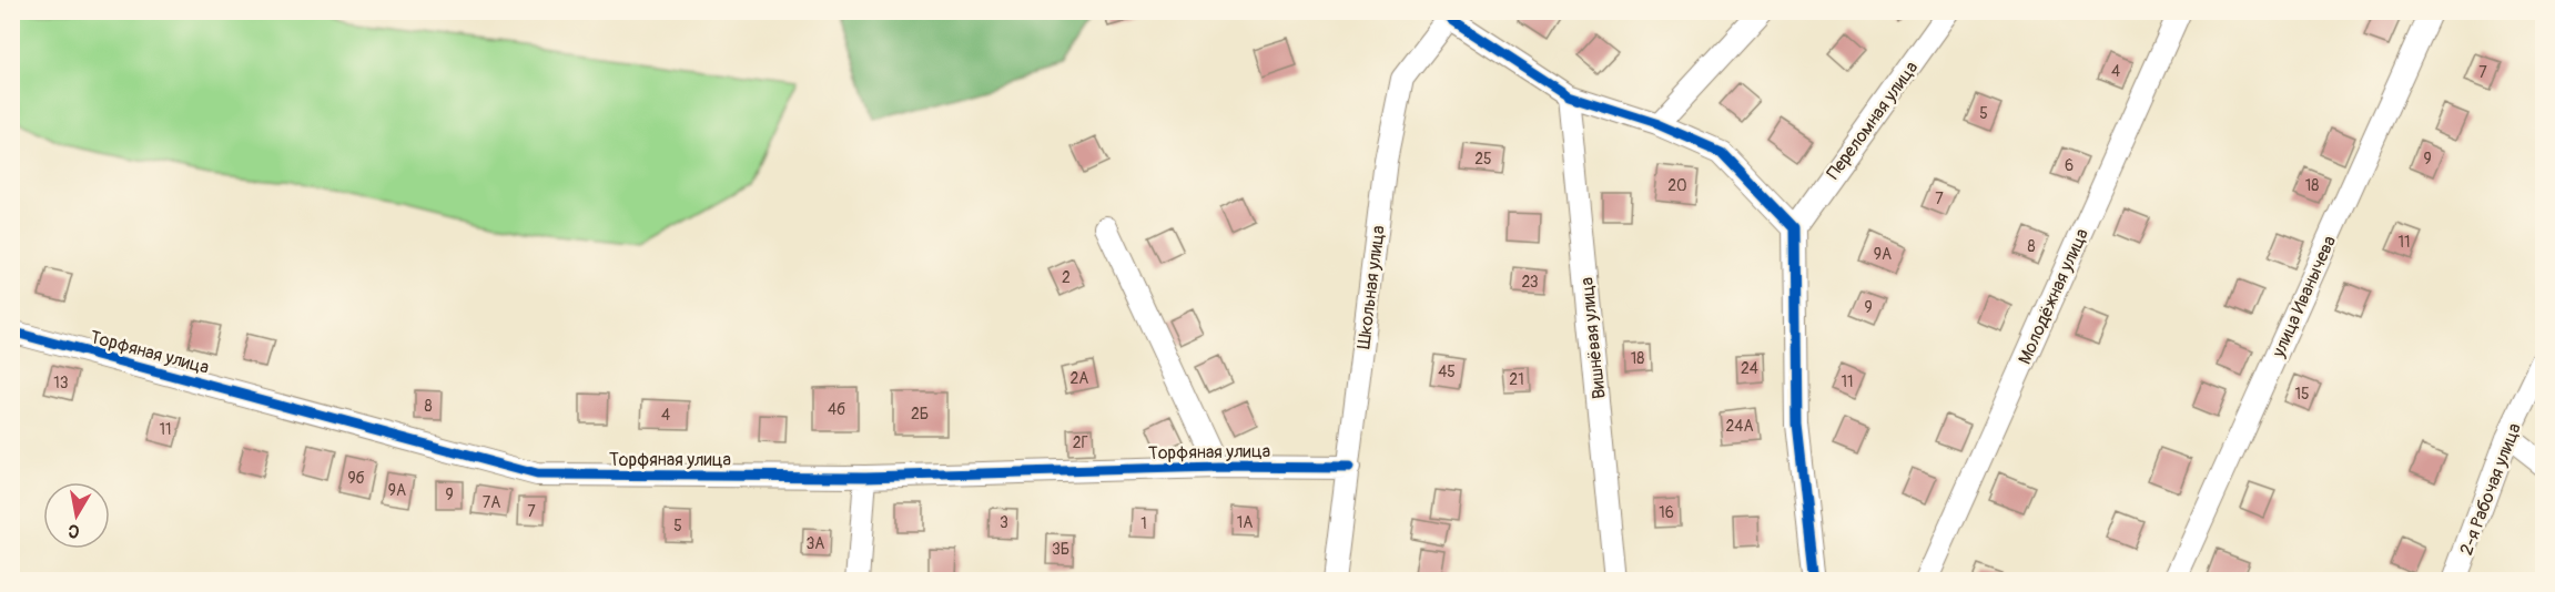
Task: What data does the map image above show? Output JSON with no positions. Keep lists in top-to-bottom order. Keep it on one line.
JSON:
{"streets":{"street":["Переломная улица","Школьная улица","Молодёжная улица","улица Иванычева","Вишнёвая улица","Торфяная улица","2-я Рабочая улица"]},"crossings":[["Школьная улица","Торфяная улица"]],"house_numbers":["4","7","5","25","9","6","20","18","7","11","8","9А","2","23","9","18","24","45","2А","21","11","13","15","8","4б","2Б","4","24А","11","2Г","9б","9А","9","7А","7","16","3","1А","1","5","3А","3Б"],"north":"bottom"}
